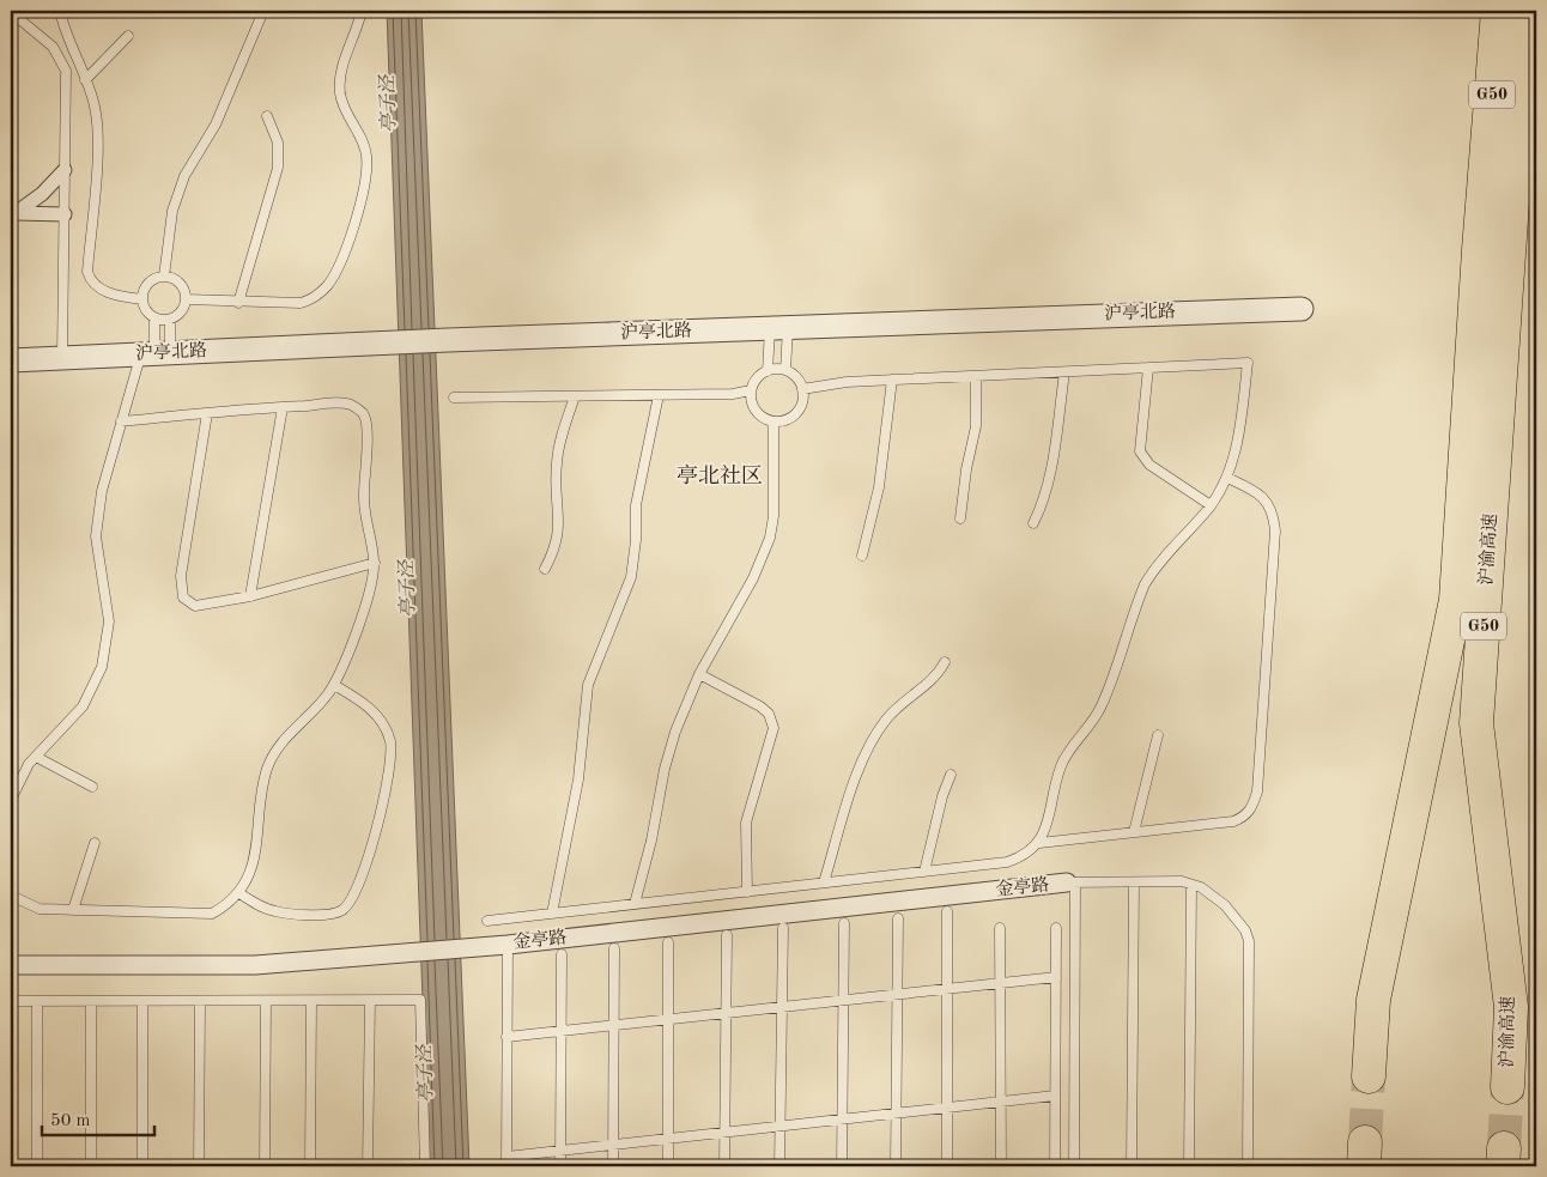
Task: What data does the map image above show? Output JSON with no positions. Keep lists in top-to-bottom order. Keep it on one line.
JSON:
{"streets":{"highway":["G50","沪渝高速"],"street":["沪亭北路","金亭路"]},"districts":["亭北社区"],"water":["亭子泾"],"scale_bar":"50 m"}
